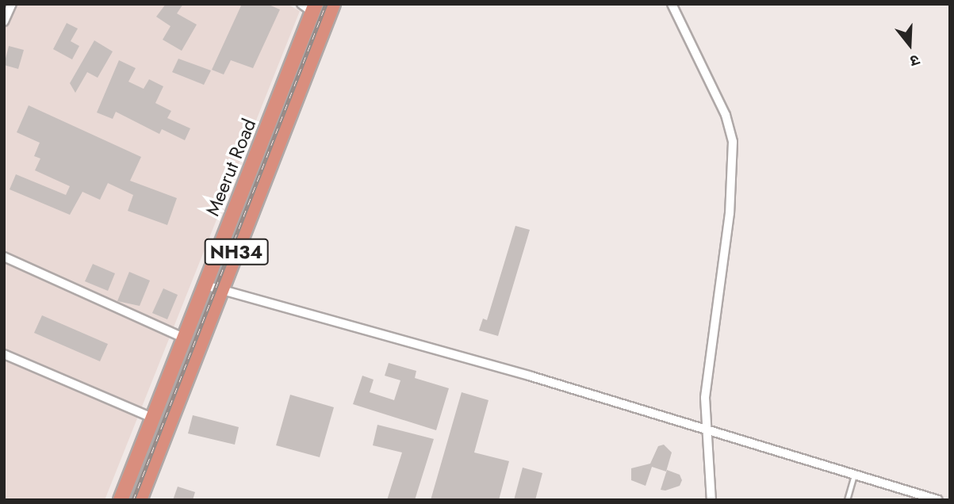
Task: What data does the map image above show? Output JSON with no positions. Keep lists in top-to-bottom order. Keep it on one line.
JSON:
{"streets":{"highway":["Meerut Road","NH34"]},"north":"bottom"}
